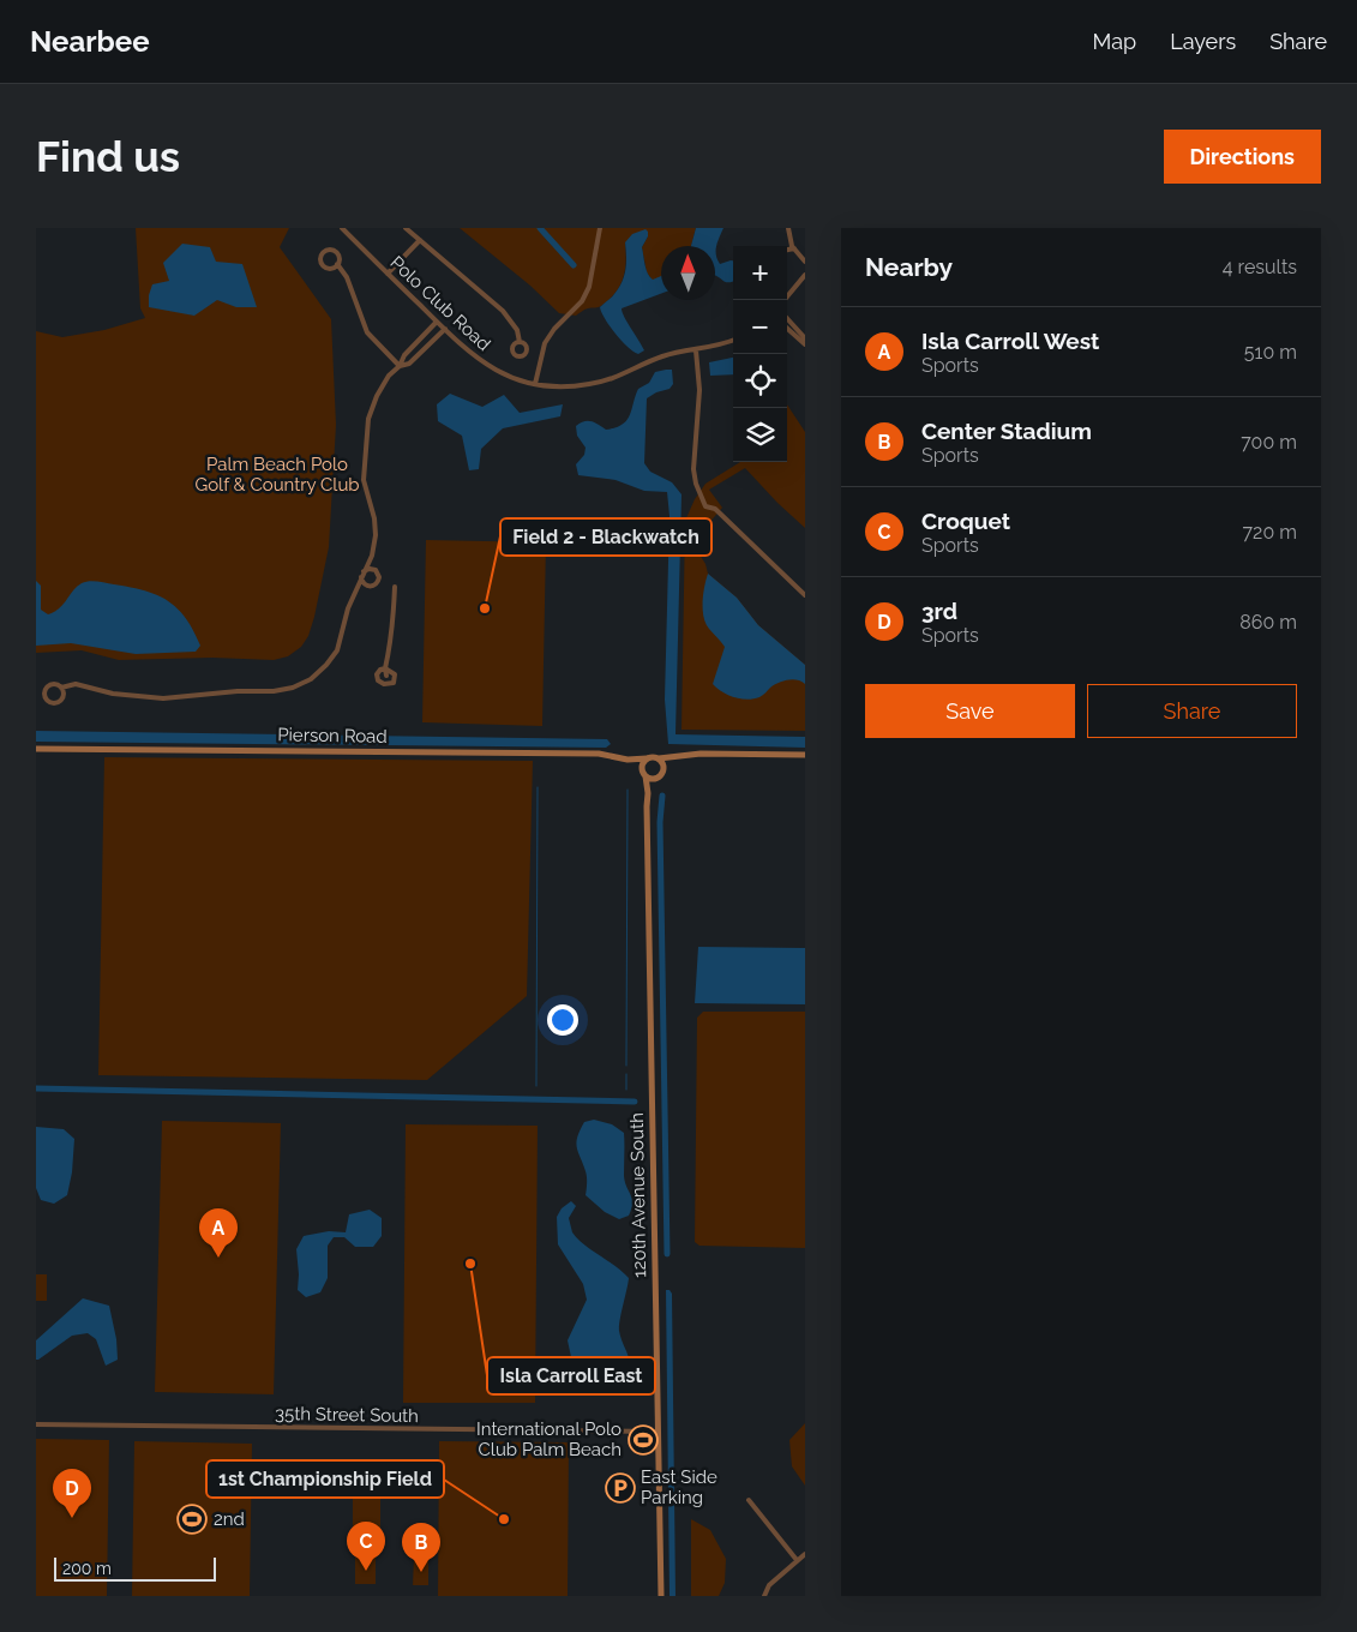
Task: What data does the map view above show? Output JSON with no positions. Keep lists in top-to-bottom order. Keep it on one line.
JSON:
{"streets":{"street":["Polo Club Road","Pierson Road","120th Avenue South","35th Street South"]},"crossings":[["Pierson Road","120th Avenue South"],["120th Avenue South","35th Street South"]],"parks":["Palm Beach Polo Golf & Country Club"],"places":{"other":["Field 2 - Blackwatch","Isla Carroll East","1st Championship Field"],"sports":["International Polo Club Palm Beach","2nd"],"parking":["East Side Parking"]},"scale_bar":"200 m","north":"top","page":{"header":"Nearbee","nav":["Map","Layers","Share"],"buttons":["Directions",["Save","Share"]],"title":"Find us","heading":["Nearby","4 results"],"map_buttons":["+","−"],"list":[{"mark":"A","name":"Isla Carroll West","note":"Sports","value":"510 m"},{"mark":"B","name":"Center Stadium","note":"Sports","value":"700 m"},{"mark":"C","name":"Croquet","note":"Sports","value":"720 m"},{"mark":"D","name":"3rd","note":"Sports","value":"860 m"}],"pins":["A","D","C","B"],"scale":"200 m"}}
